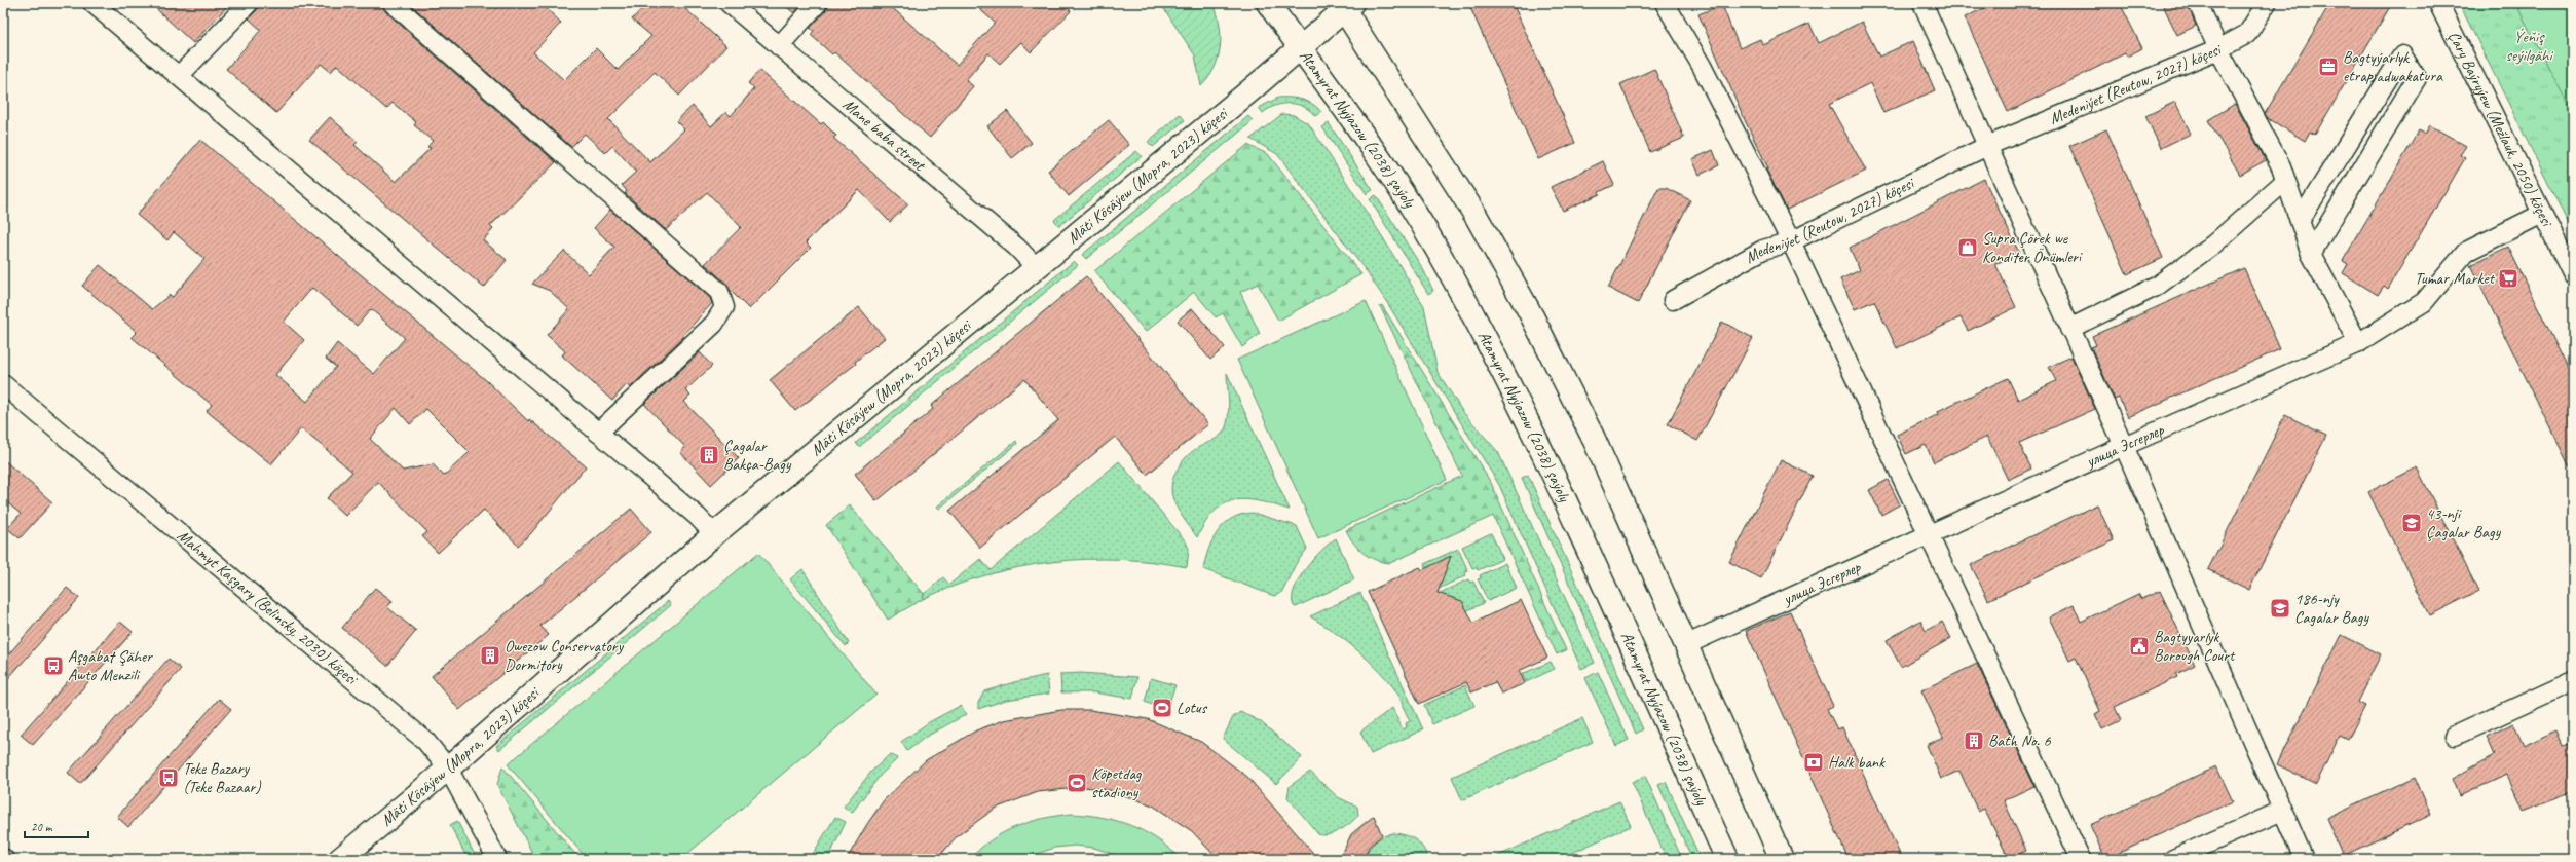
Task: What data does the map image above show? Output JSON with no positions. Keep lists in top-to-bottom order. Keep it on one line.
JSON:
{"streets":{"main road":["Atamyrat Nyýazow (2038) şaýoly","Mäti Kösäýew (Mopra, 2023) köçesi"],"street":["Medeniýet (Reutow, 2027) köçesi","Çary Baýryýew (Mežlauk, 2050) köçesi","Mane baba street","улица Эсгерлер","Mahmyt Kaşgary (Belinsky, 2030) köçesi"]},"crossings":[["Çary Baýryýew (Mežlauk, 2050) köçesi","улица Эсгерлер"],["Atamyrat Nyýazow (2038) şaýoly","Mäti Kösäýew (Mopra, 2023) köçesi"],["Mane baba street","Mäti Kösäýew (Mopra, 2023) köçesi"],["Mäti Kösäýew (Mopra, 2023) köçesi","Mahmyt Kaşgary (Belinsky, 2030) köçesi"]],"parks":["Ýeňiş seýilgähi"],"places":{"office":["Bagtyýarlyk etrap adwakatura"],"shop":["Supra Çörek we Konditer Önümleri"],"supermarket":["Tumar Market"],"building":["Çagalar Bakça-Bagy","Owezow Conservatory Dormitory","Bath No. 6"],"school or university":["43-nji Çagalar Bagy","186-njy Cagalar Bagy"],"public building":["Bagtyyarlyk Borough Court"],"bus stop":["Aşgabat Şäher Awto Menzili","Teke Bazary (Teke Bazaar)"],"sports":["Lotus","Köpetdag stadiony"],"bank":["Halk bank"]},"scale_bar":"20 m"}
